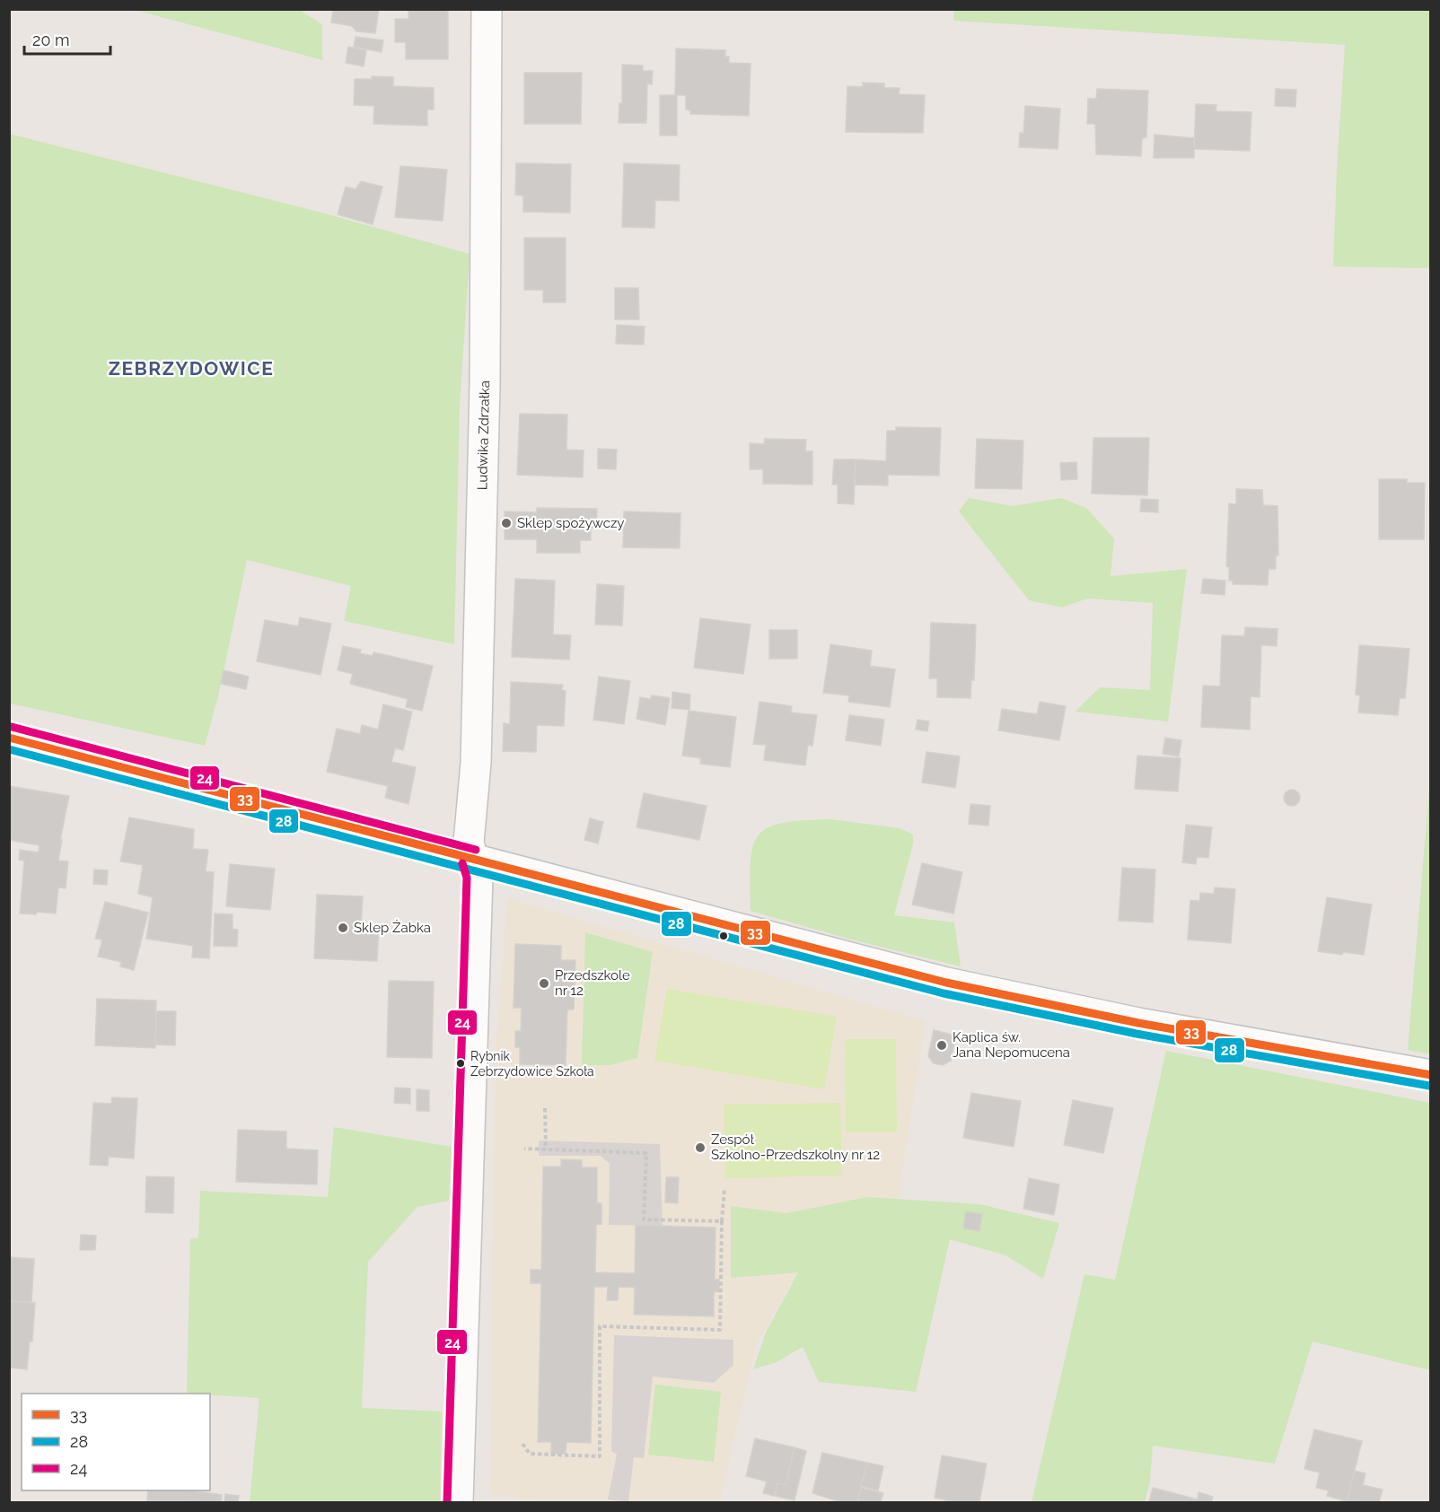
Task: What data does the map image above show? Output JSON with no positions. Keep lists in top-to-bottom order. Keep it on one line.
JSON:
{"streets":{"street":["Ludwika Zdrzałka"]},"districts":["ZEBRZYDOWICE"],"places":["Sklep spożywczy","Sklep Żabka","Przedszkole nr 12","Kaplica św. Jana Nepomucena","Rybnik Zebrzydowice Szkoła","Zespół Szkolno-Przedszkolny nr 12"],"lines":["transit line 24","transit line 33","transit line 28"],"legend":["33","28","24"],"scale_bar":"20 m"}
